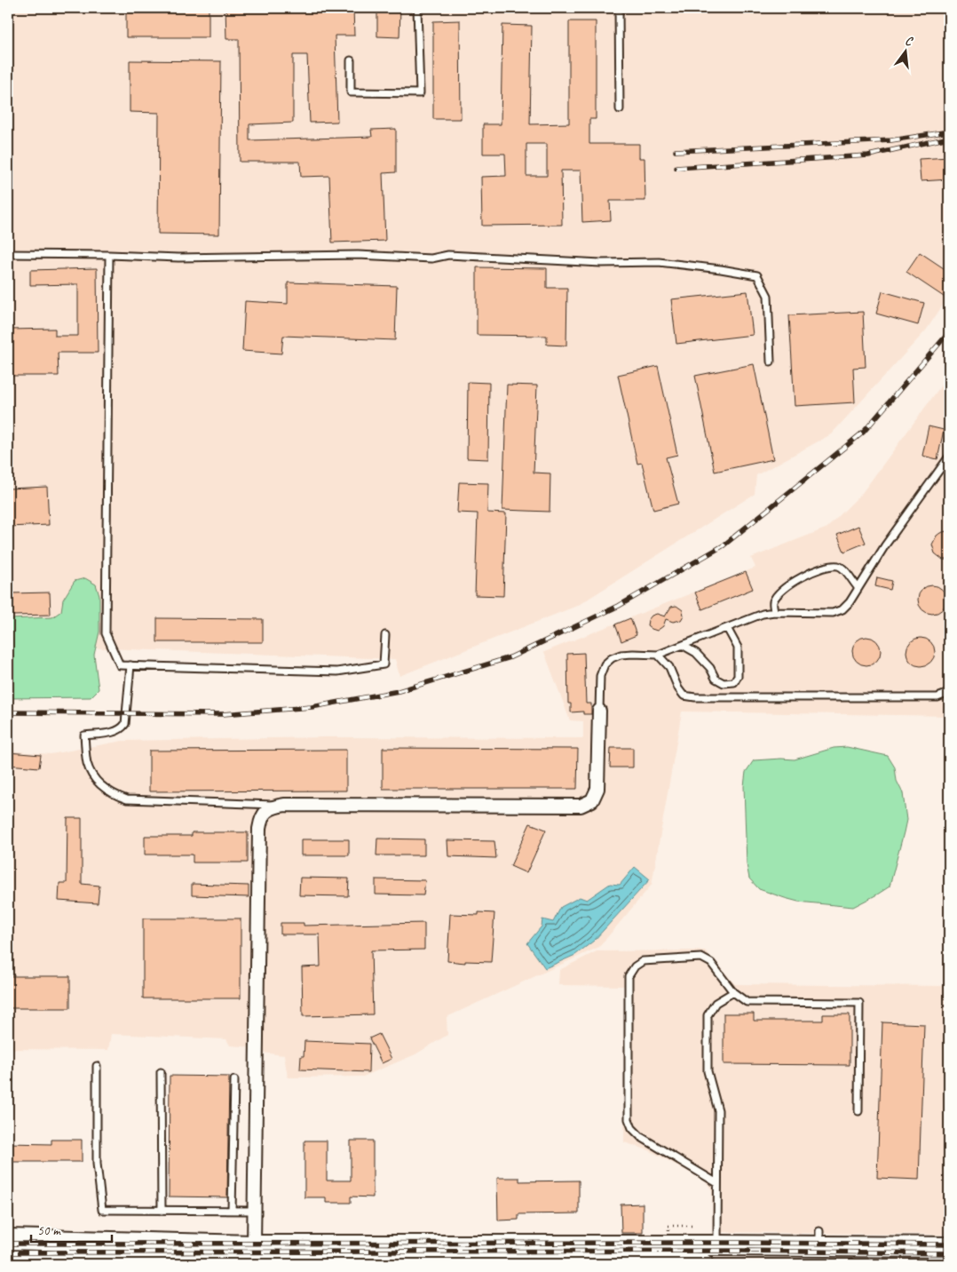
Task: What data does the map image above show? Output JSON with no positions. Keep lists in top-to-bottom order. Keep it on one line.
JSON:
{"scale_bar":"50 m","north":"top"}
